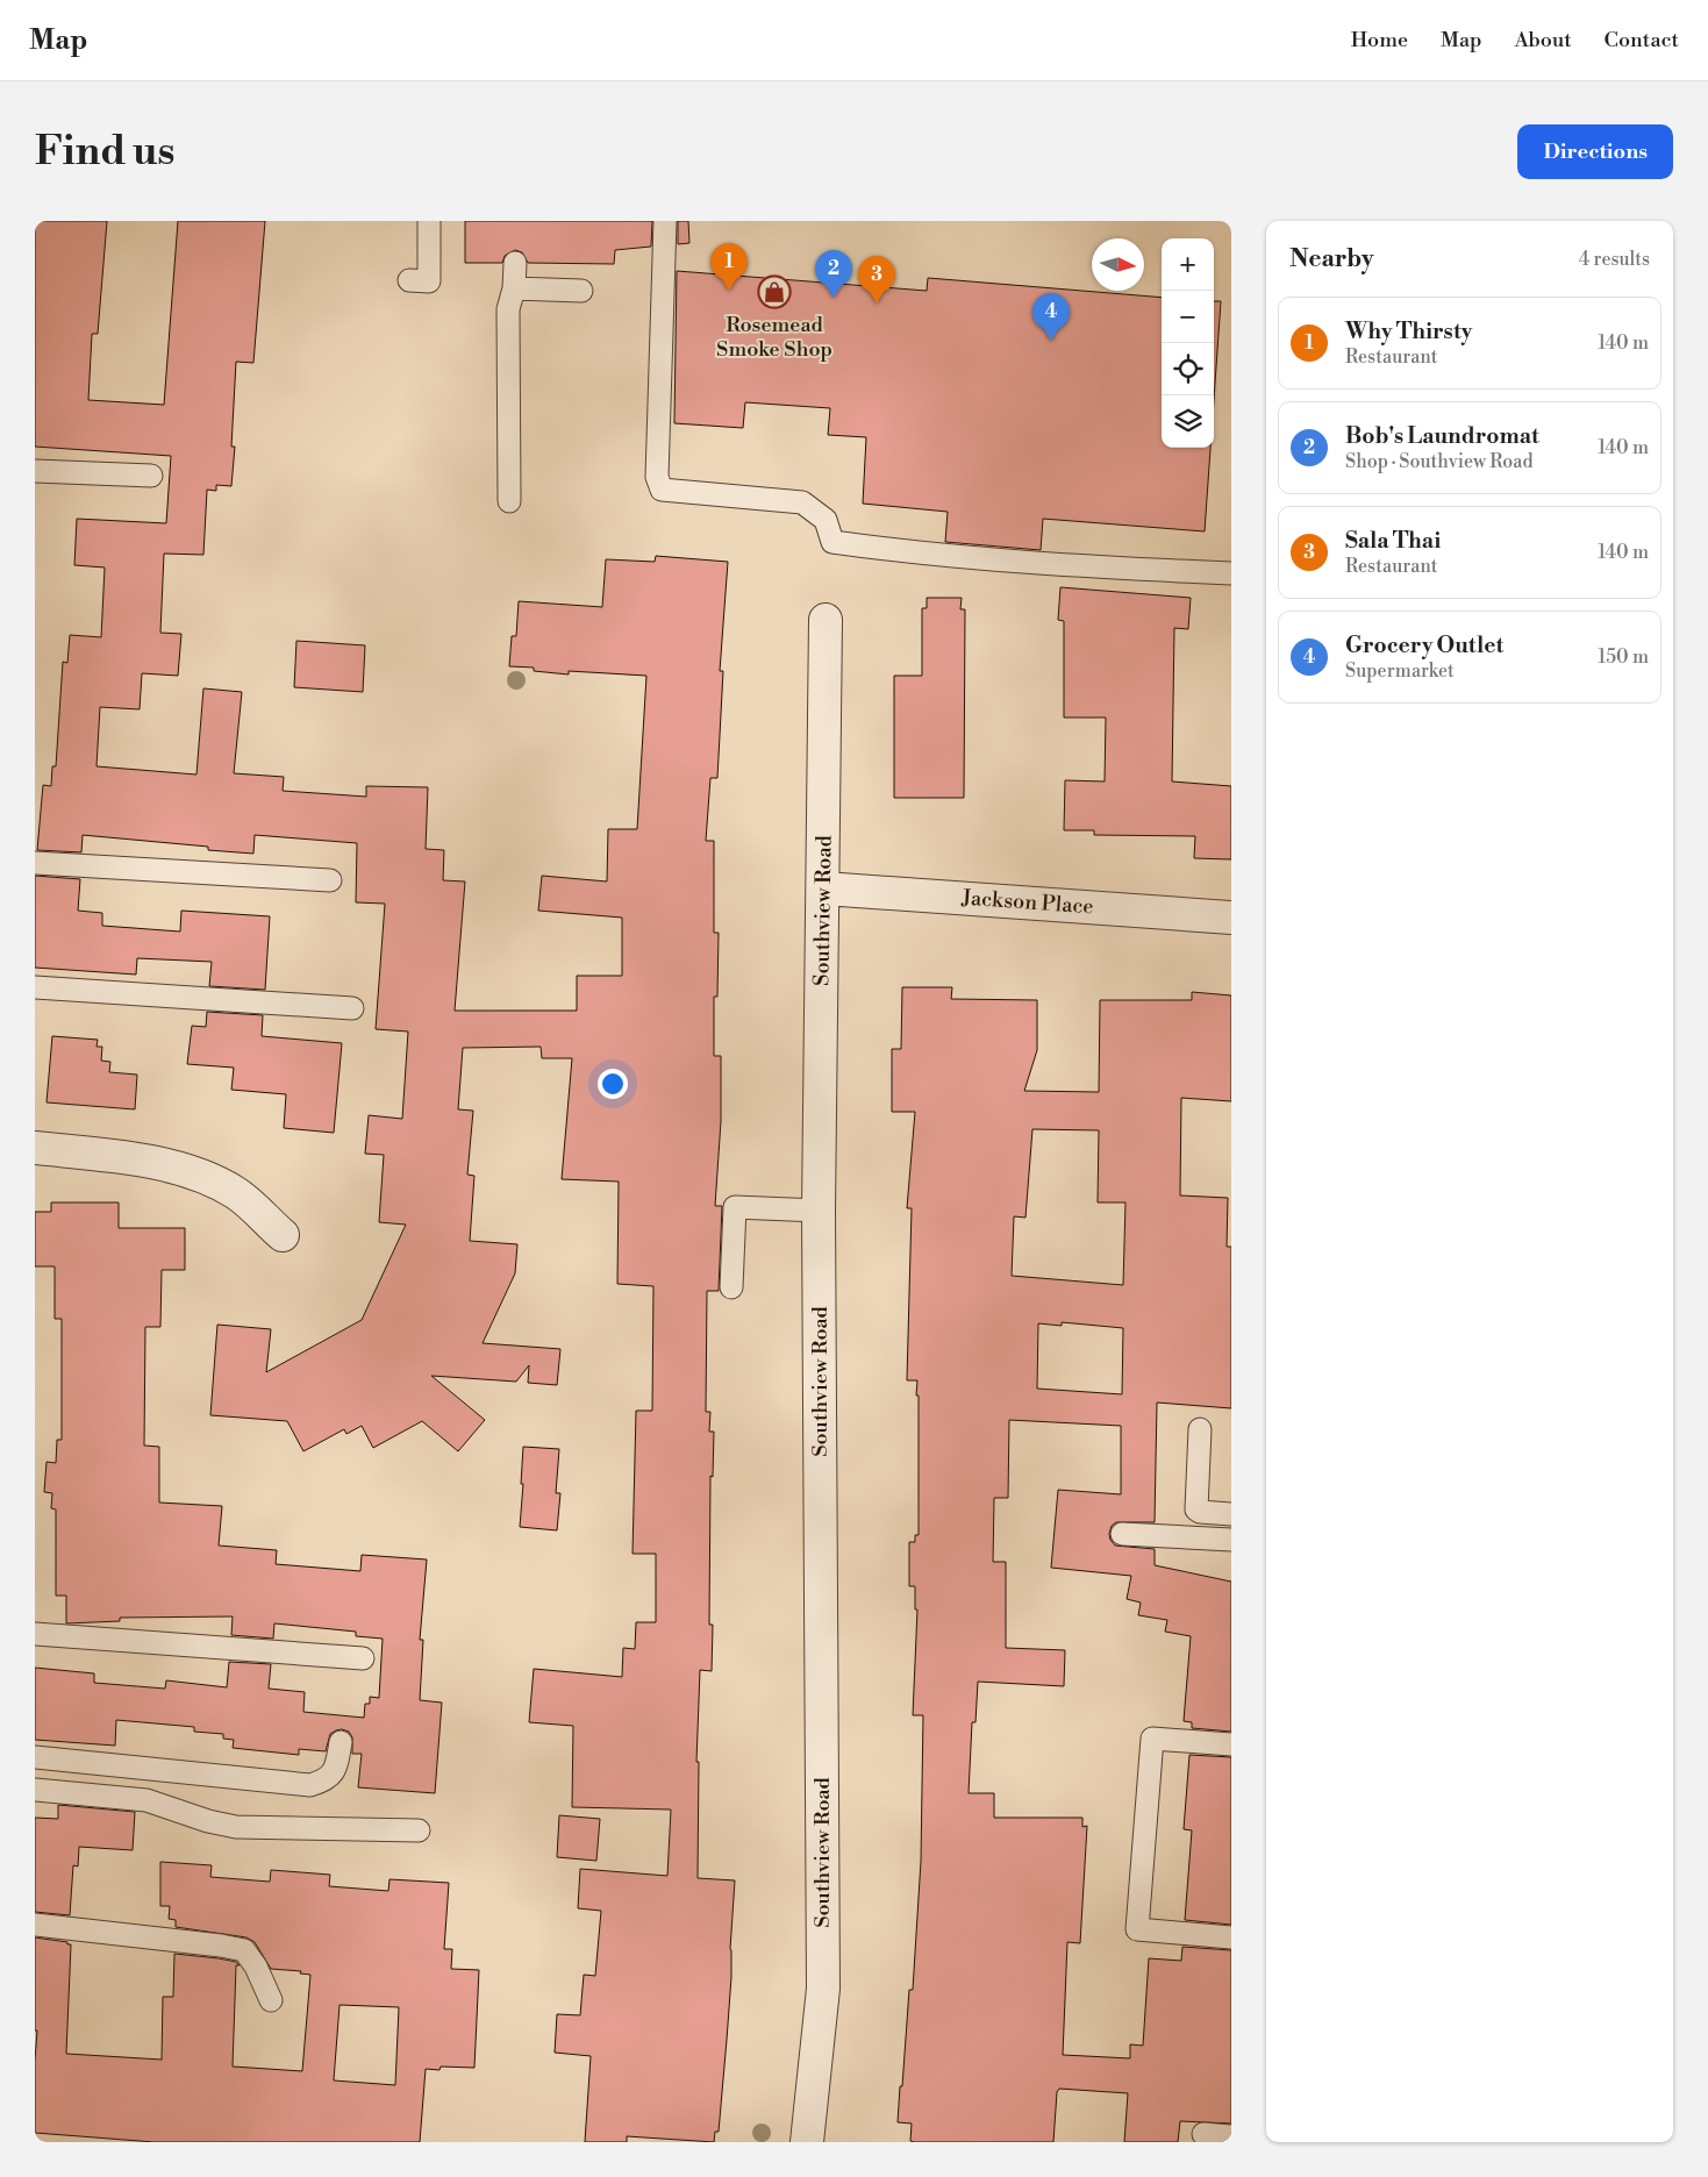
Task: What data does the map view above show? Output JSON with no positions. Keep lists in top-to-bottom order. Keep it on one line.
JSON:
{"streets":{"street":["Jackson Place","Southview Road"]},"crossings":[["Jackson Place","Southview Road"]],"places":{"shop":["Rosemead Smoke Shop"]},"north":"right","page":{"header":"Map","nav":["Home","Map","About","Contact"],"buttons":"Directions","title":"Find us","heading":["Nearby","4 results"],"map_buttons":["+","−"],"pins":["1","2","3","4"],"list":[{"mark":"1","name":"Why Thirsty","note":"Restaurant","value":"140 m"},{"mark":"2","name":"Bob's Laundromat","note":"Shop · Southview Road","value":"140 m"},{"mark":"3","name":"Sala Thai","note":"Restaurant","value":"140 m"},{"mark":"4","name":"Grocery Outlet","note":"Supermarket","value":"150 m"}]}}
